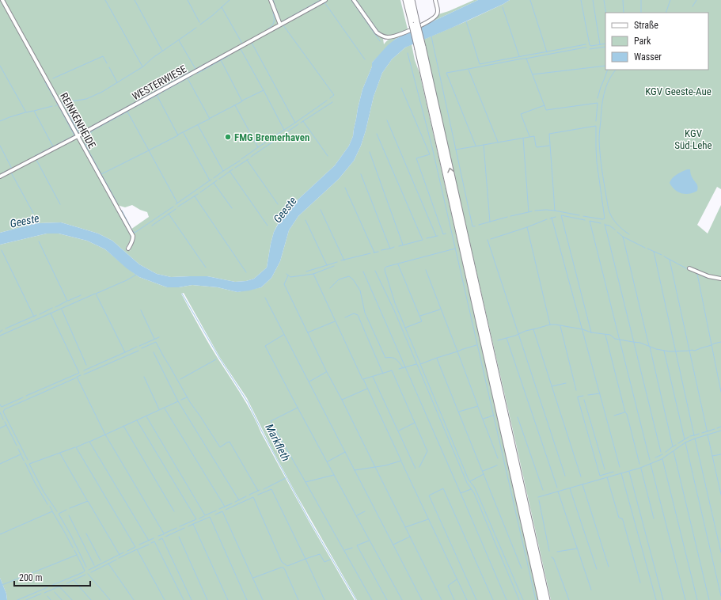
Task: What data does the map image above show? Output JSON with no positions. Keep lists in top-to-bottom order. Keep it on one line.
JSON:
{"streets":{"street":["WESTERWIESE","REINKENHEIDE"]},"crossings":[["WESTERWIESE","REINKENHEIDE"]],"water":["Geeste","Markfleth"],"parks":["KGV Geeste-Aue","KGV Süd-Lehe"],"places":["FMG Bremerhaven"],"legend":["Straße","Park","Wasser"],"scale_bar":"200 m"}
